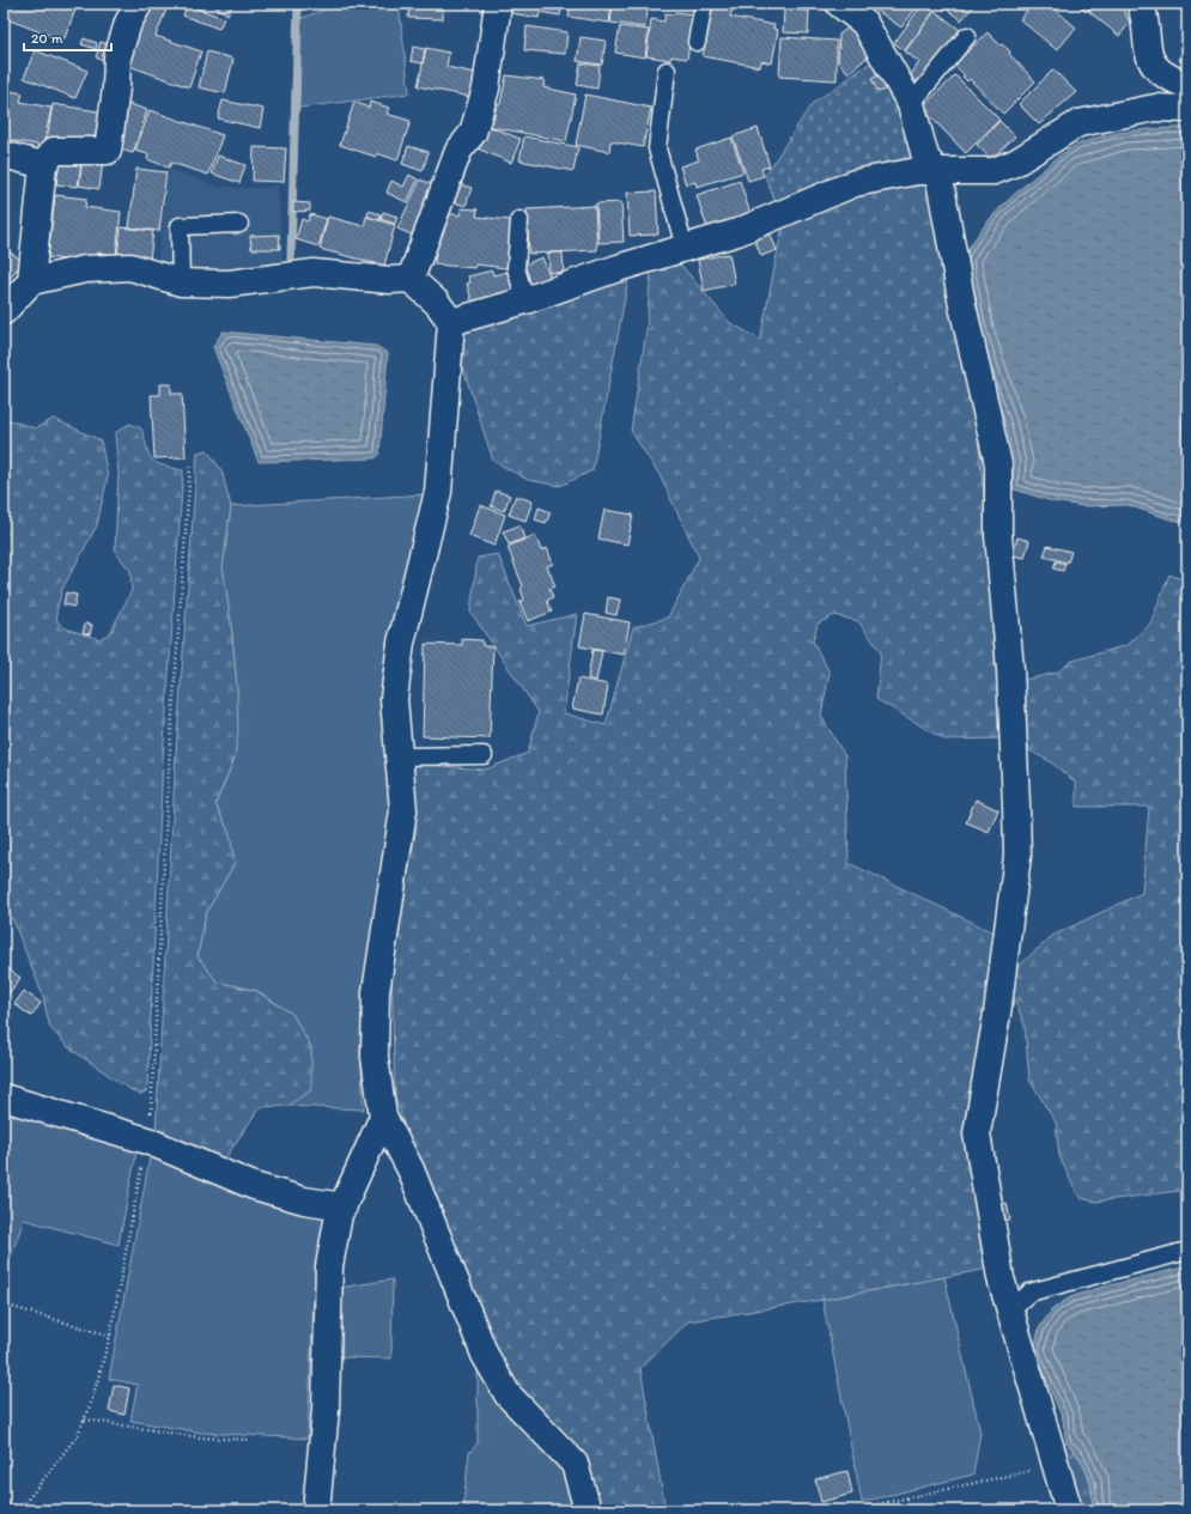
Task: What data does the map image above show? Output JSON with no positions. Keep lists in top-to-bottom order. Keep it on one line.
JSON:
{"scale_bar":"20 m"}
